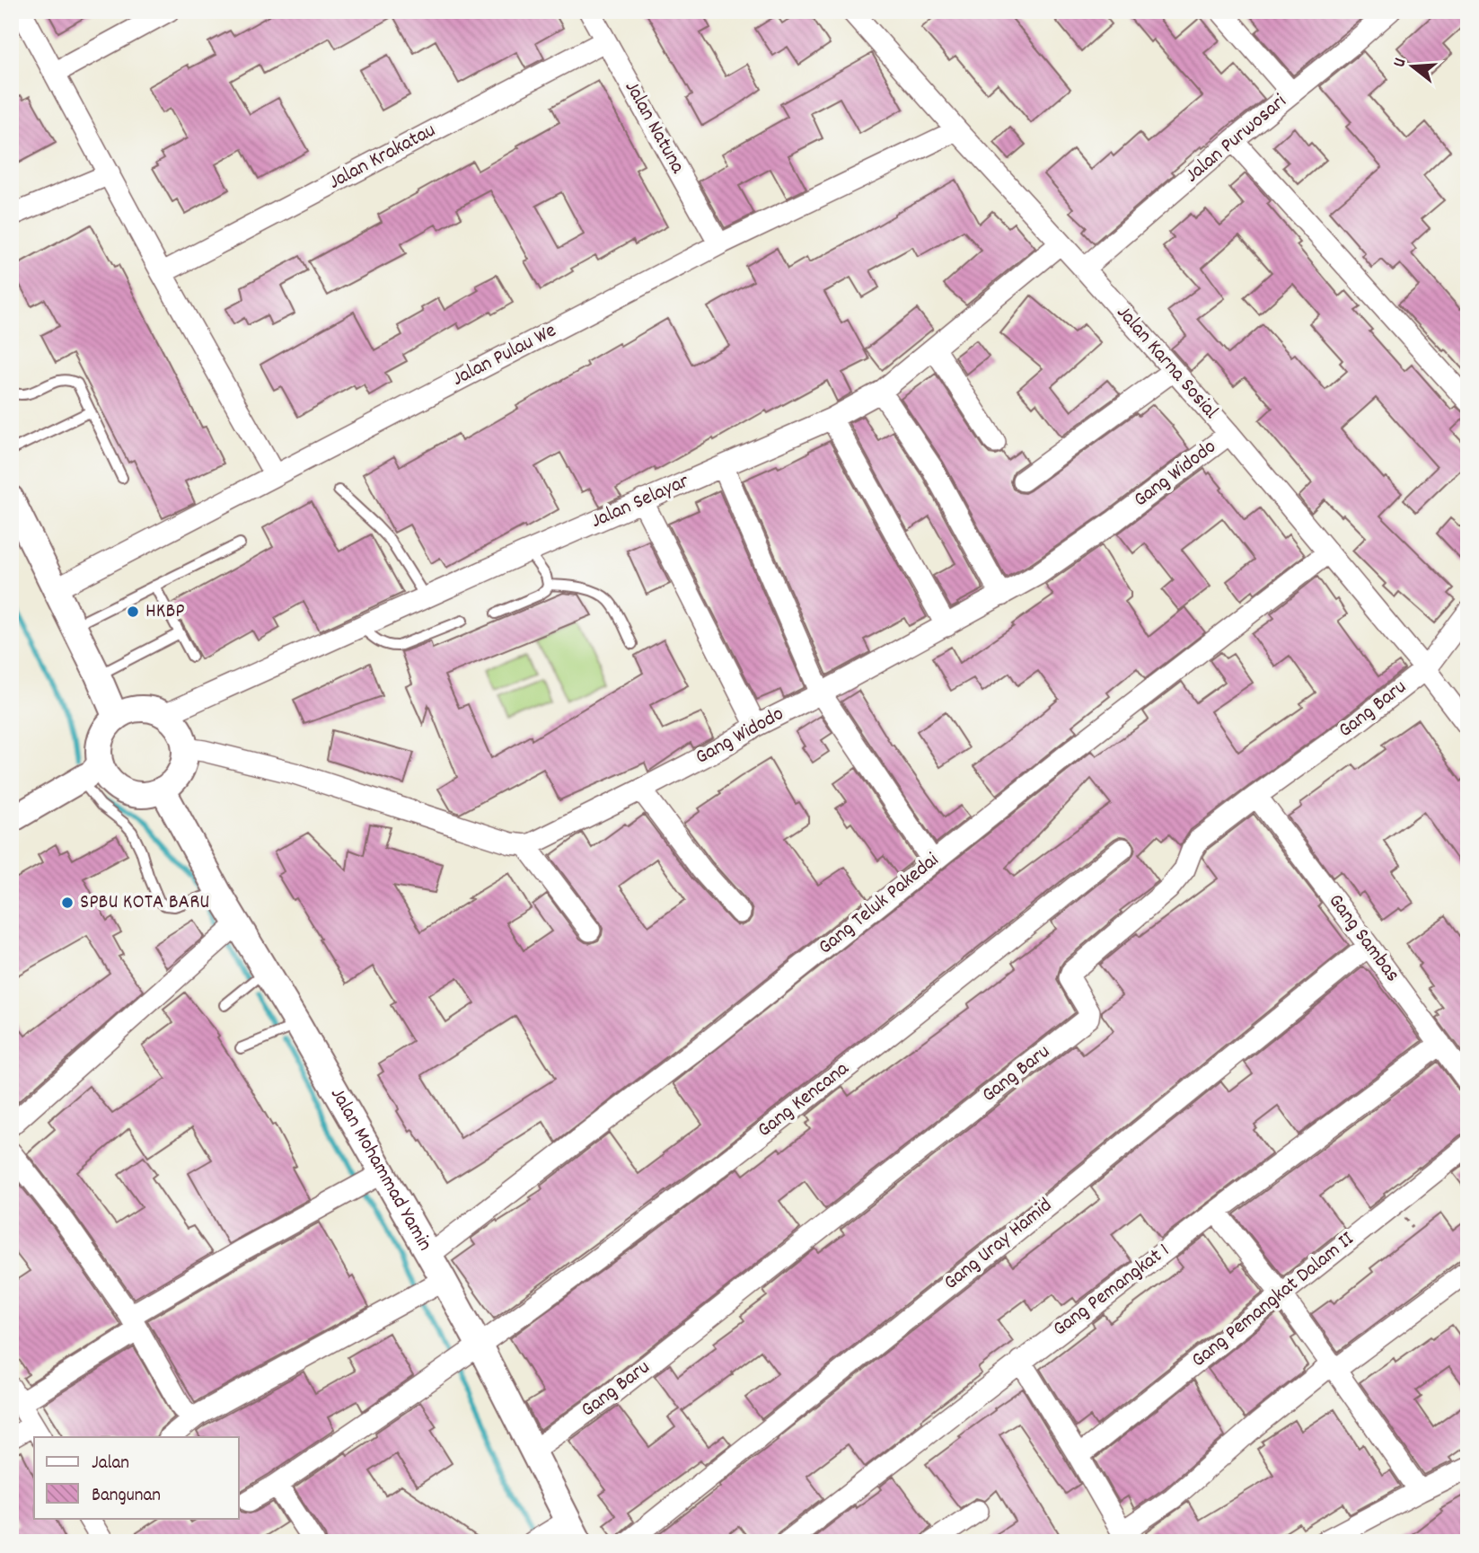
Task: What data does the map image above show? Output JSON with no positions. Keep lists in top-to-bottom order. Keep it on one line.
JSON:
{"streets":{"street":["Jalan Natuna","Jalan Purwosari","Jalan Krakatau","Jalan Pulau We","Jalan Karna Sosial","Gang Widodo","Jalan Selayar","Gang Baru","Gang Teluk Pakedai","Gang Sambas","Gang Kencana","Jalan Mohammad Yamin","Gang Uray Hamid","Gang Pemangkat 1","Gang Pemangkat Dalam II"]},"crossings":[["Jalan Natuna","Jalan Krakatau"],["Jalan Natuna","Jalan Pulau We"],["Jalan Purwosari","Jalan Karna Sosial"],["Jalan Pulau We","Jalan Karna Sosial"],["Jalan Karna Sosial","Gang Widodo"],["Jalan Karna Sosial","Jalan Selayar"],["Jalan Karna Sosial","Gang Baru"],["Jalan Karna Sosial","Gang Teluk Pakedai"],["Jalan Selayar","Jalan Mohammad Yamin"],["Gang Baru","Gang Sambas"],["Gang Baru","Jalan Mohammad Yamin"],["Gang Teluk Pakedai","Jalan Mohammad Yamin"],["Gang Sambas","Gang Uray Hamid"],["Gang Sambas","Gang Pemangkat 1"],["Gang Kencana","Jalan Mohammad Yamin"]],"places":["HKBP","SPBU KOTA BARU"],"legend":["Jalan","Bangunan"],"north":"left"}
